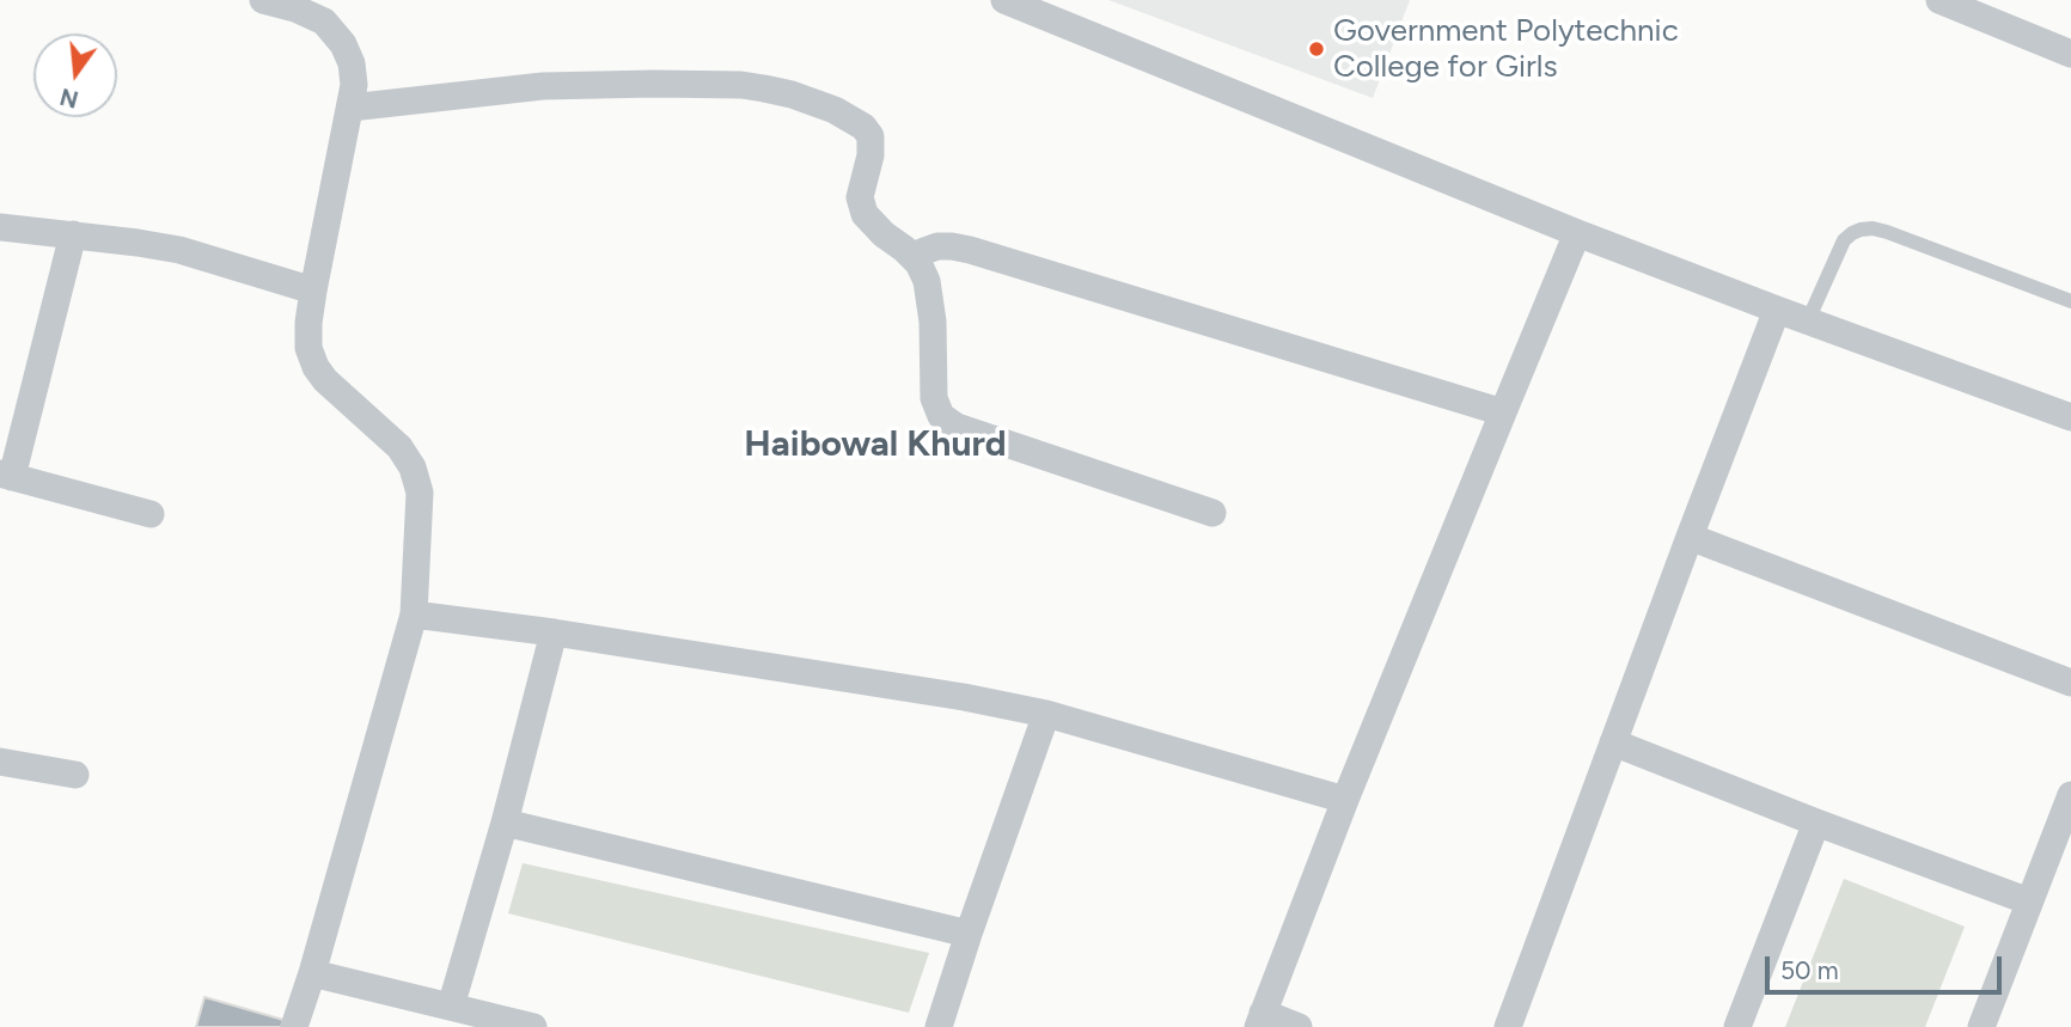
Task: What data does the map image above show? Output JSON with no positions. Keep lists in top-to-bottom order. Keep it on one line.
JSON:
{"districts":["Haibowal Khurd"],"places":["Government Polytechnic College for Girls"],"scale_bar":"50 m","north":"bottom"}
